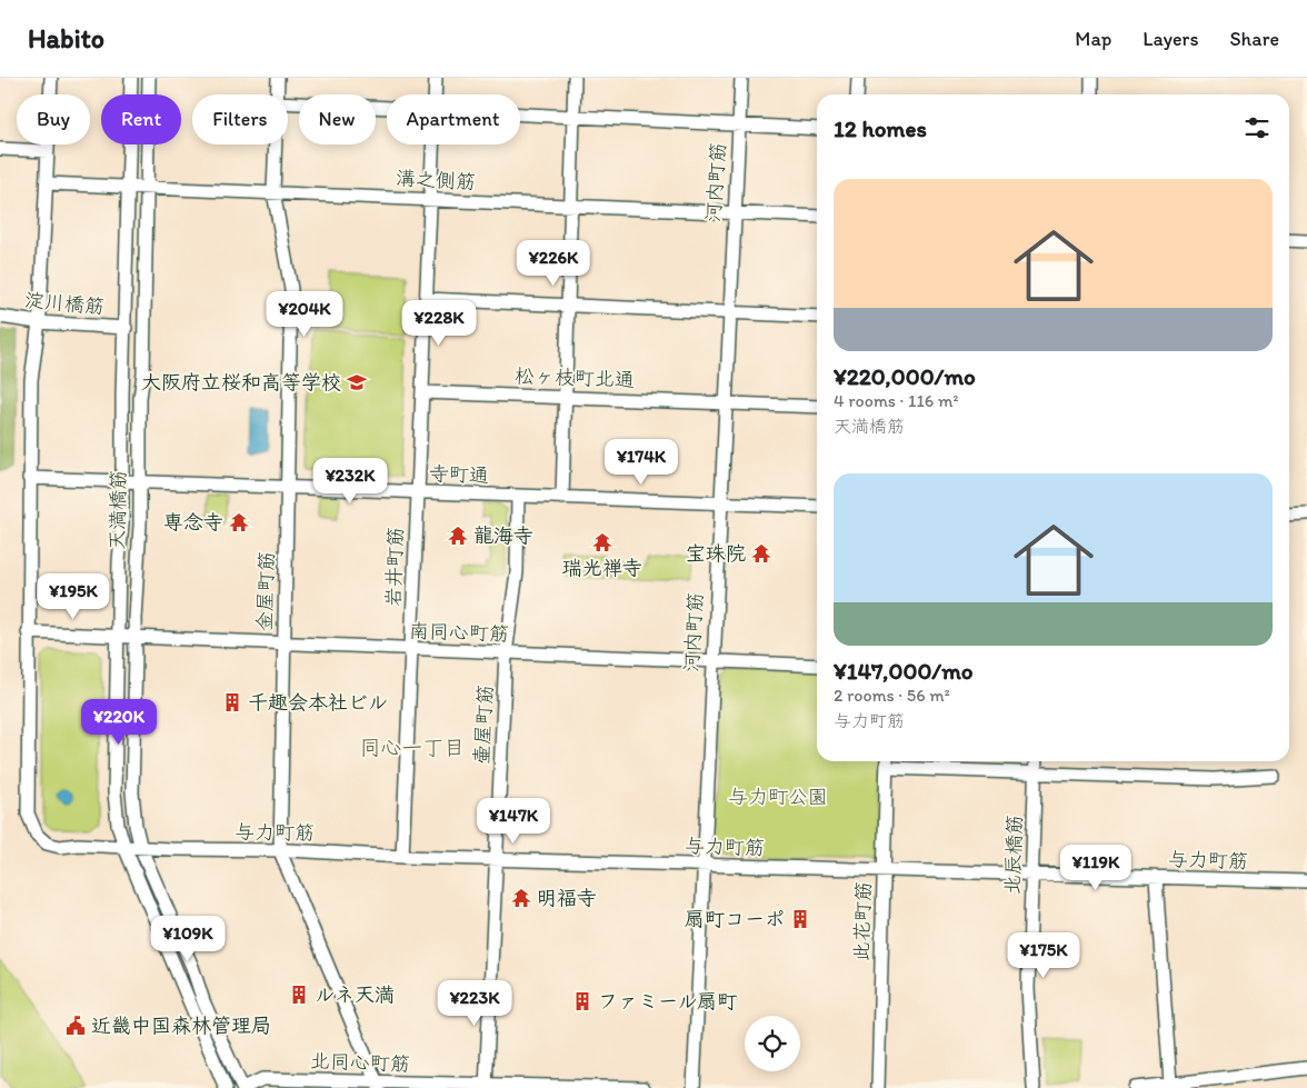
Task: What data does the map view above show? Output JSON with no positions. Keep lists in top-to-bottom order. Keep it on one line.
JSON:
{"streets":{"street":["溝之側筋","河内町筋","淀川橋筋","松ヶ枝町北通","寺町通","天満橋筋","岩井町筋","金屋町筋","南同心町筋","壷屋町筋","与力町筋","北辰橋筋","此花町筋","北同心町筋"]},"crossings":[["溝之側筋","河内町筋"],["溝之側筋","天満橋筋"],["溝之側筋","岩井町筋"],["溝之側筋","金屋町筋"],["溝之側筋","与力町筋"],["河内町筋","松ヶ枝町北通"],["河内町筋","寺町通"],["河内町筋","南同心町筋"],["河内町筋","与力町筋"],["淀川橋筋","天満橋筋"],["淀川橋筋","与力町筋"],["松ヶ枝町北通","岩井町筋"],["寺町通","天満橋筋"],["寺町通","岩井町筋"],["寺町通","金屋町筋"],["寺町通","壷屋町筋"],["寺町通","与力町筋"],["天満橋筋","南同心町筋"],["天満橋筋","与力町筋"],["天満橋筋","北同心町筋"],["岩井町筋","南同心町筋"],["岩井町筋","与力町筋"],["金屋町筋","南同心町筋"],["金屋町筋","与力町筋"],["金屋町筋","北同心町筋"],["南同心町筋","壷屋町筋"],["南同心町筋","与力町筋"],["壷屋町筋","与力町筋"],["壷屋町筋","北同心町筋"],["与力町筋","北辰橋筋"],["与力町筋","此花町筋"]],"districts":["同心一丁目"],"parks":["与力町公園"],"places":{"school or university":["大阪府立桜和高等学校"],"temple":["専念寺","龍海寺","瑞光禅寺","宝珠院","明福寺"],"building":["千趣会本社ビル","扇町コーポ","ルネ天満","ファミール扇町"],"public building":["近畿中国森林管理局"]},"page":{"header":"Habito","nav":["Map","Layers","Share"],"chip":["Buy","Rent","Filters","New","Apartment"],"heading":"12 homes","list":[{"name":"¥220,000/mo","note":"4 rooms · 116 m² · 天満橋筋"},{"name":"¥147,000/mo","note":"2 rooms · 56 m² · 与力町筋"}],"price":["¥226K","¥204K","¥228K","¥174K","¥232K","¥195K","¥220K","¥147K","¥119K","¥109K","¥175K","¥223K"]}}
